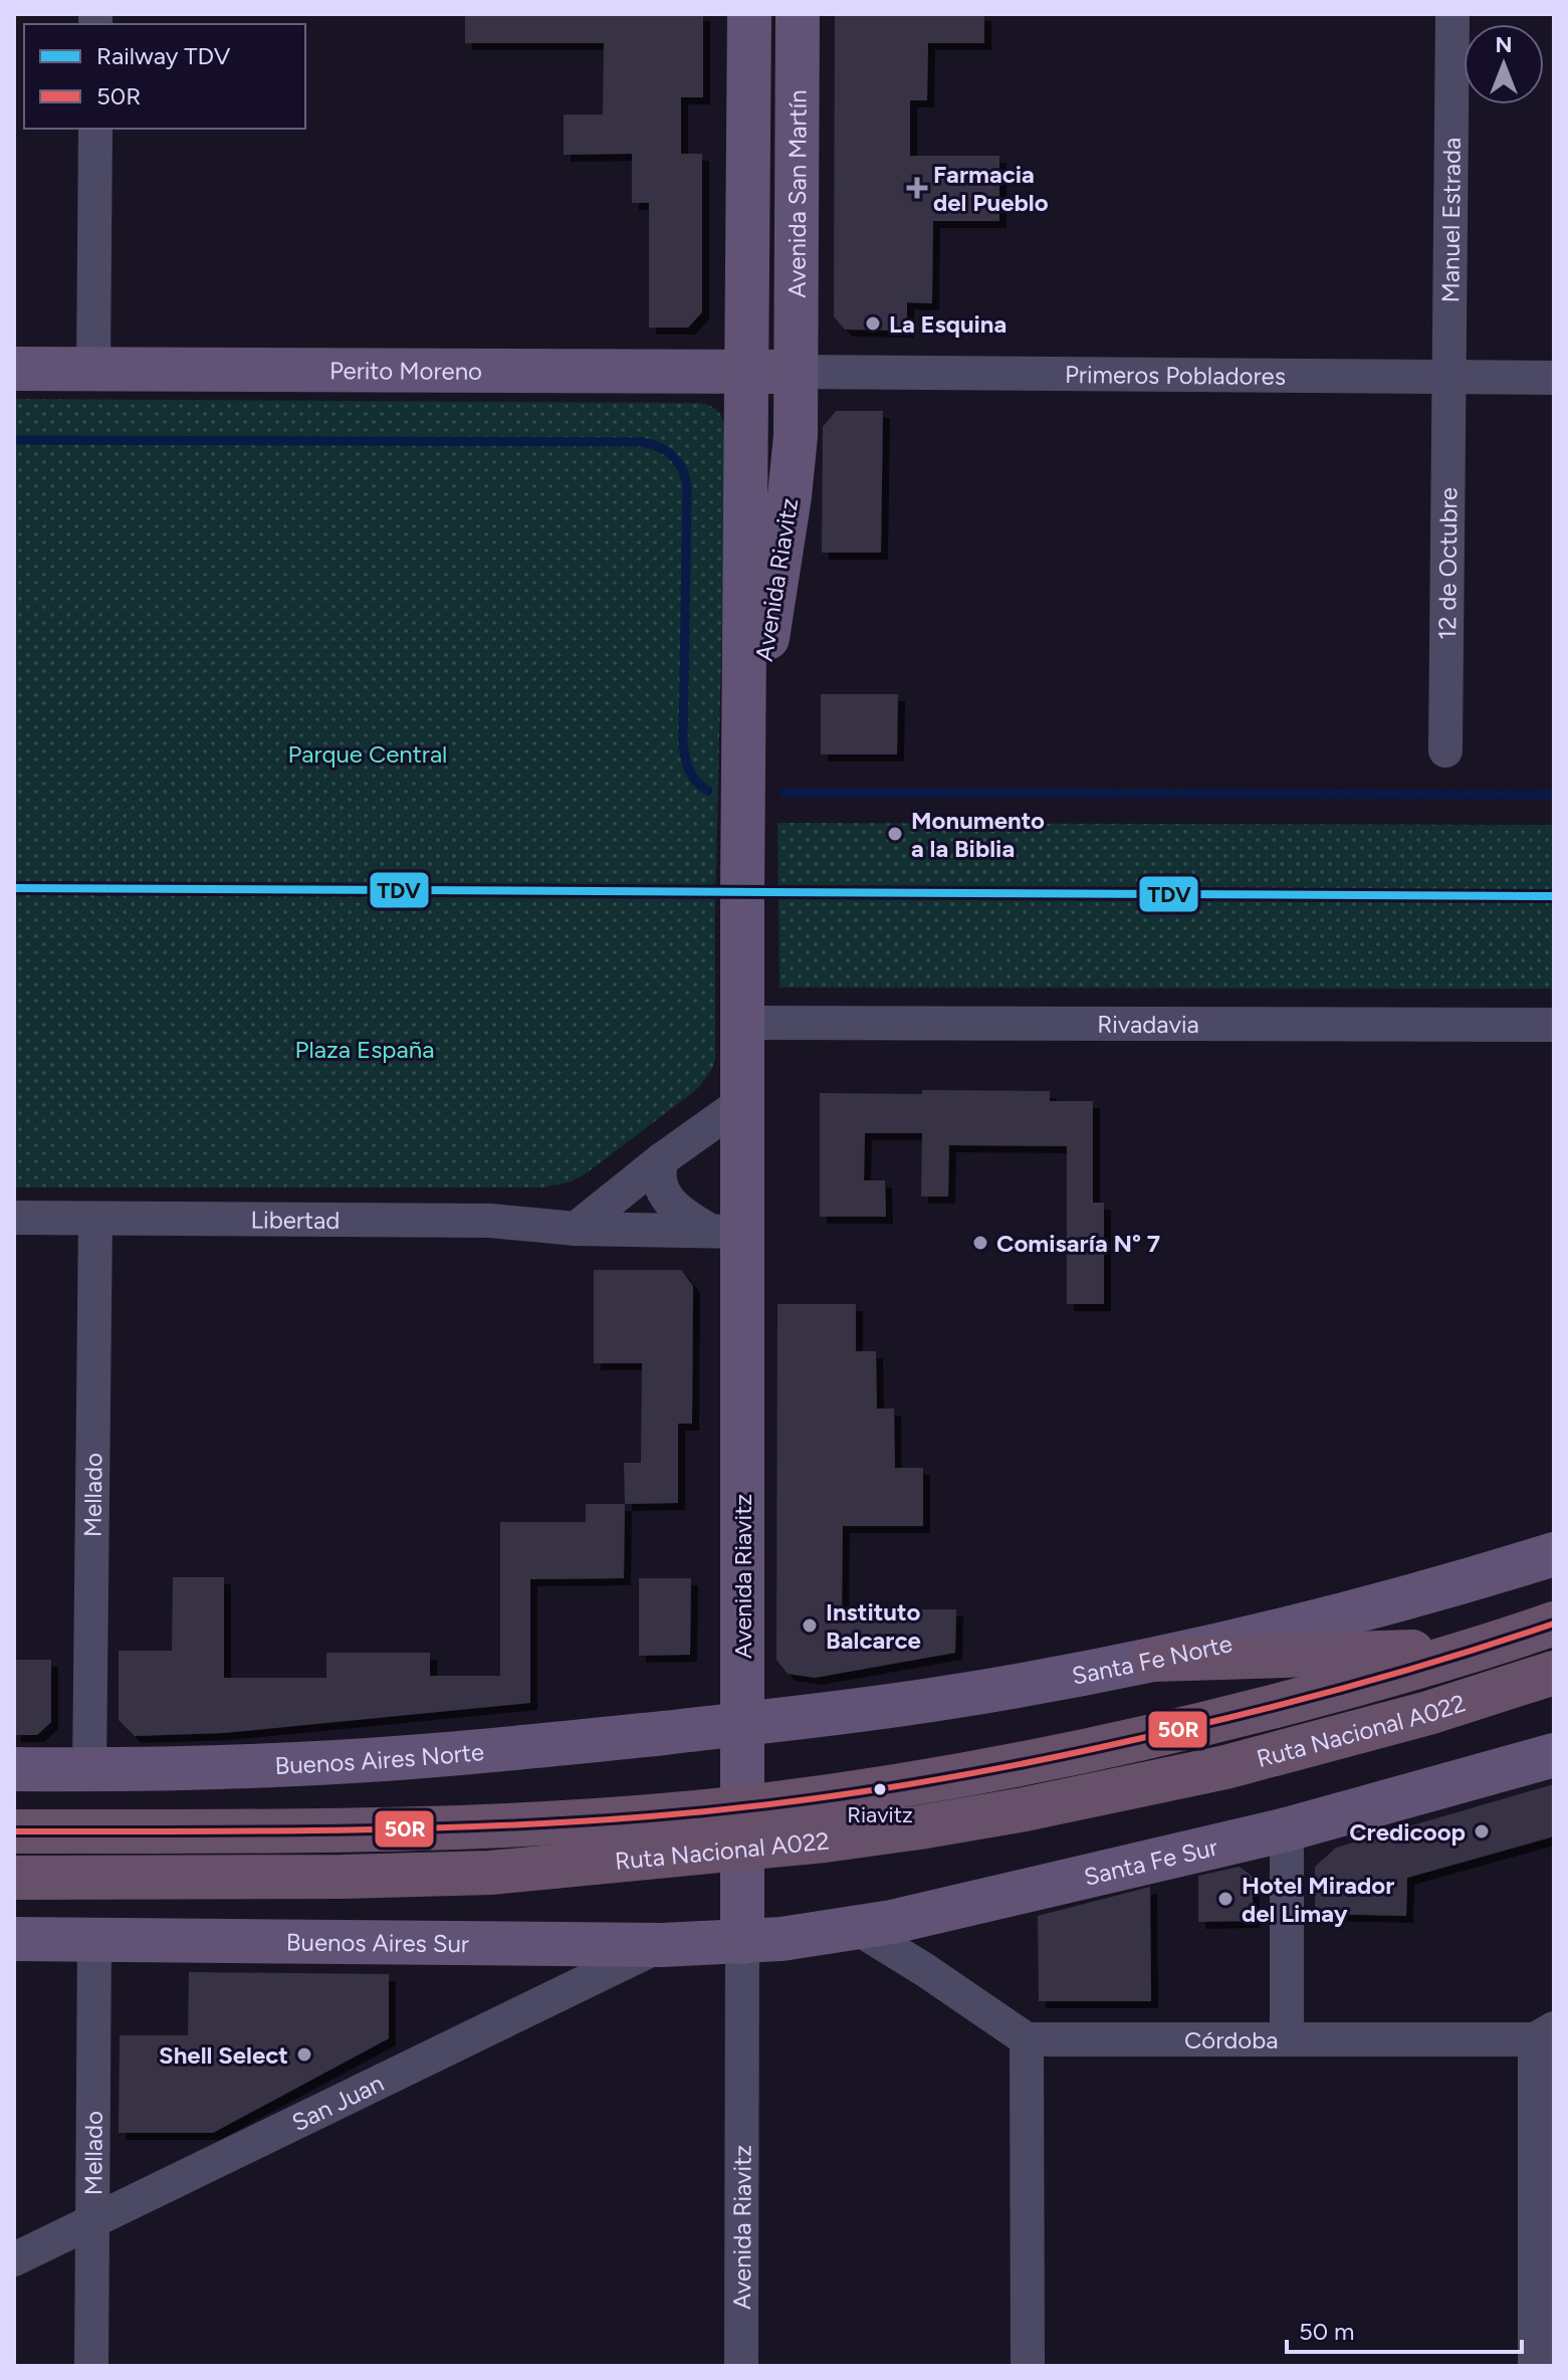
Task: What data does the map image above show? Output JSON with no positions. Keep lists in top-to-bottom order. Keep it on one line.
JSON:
{"streets":{"highway":["Ruta Nacional A022"],"main road":["Avenida San Martín","Perito Moreno","Avenida Riavitz","Santa Fe Norte","Buenos Aires Norte","Santa Fe Sur","Buenos Aires Sur"],"street":["Manuel Estrada","Primeros Pobladores","12 de Octubre","Rivadavia","Libertad","Mellado","Córdoba","San Juan"]},"crossings":[["Avenida San Martín","Perito Moreno"],["Avenida San Martín","Primeros Pobladores"],["Avenida San Martín","Avenida Riavitz"],["Manuel Estrada","Primeros Pobladores"],["Manuel Estrada","12 de Octubre"],["Perito Moreno","Primeros Pobladores"],["Perito Moreno","Avenida Riavitz"],["Primeros Pobladores","12 de Octubre"],["Primeros Pobladores","Avenida Riavitz"],["Avenida Riavitz","Rivadavia"],["Avenida Riavitz","Libertad"],["Avenida Riavitz","Santa Fe Norte"],["Avenida Riavitz","Ruta Nacional A022"],["Avenida Riavitz","Buenos Aires Norte"],["Avenida Riavitz","Santa Fe Sur"],["Avenida Riavitz","Buenos Aires Sur"],["Libertad","Mellado"],["Mellado","Buenos Aires Norte"],["Mellado","Buenos Aires Sur"],["Mellado","San Juan"],["Santa Fe Norte","Buenos Aires Norte"],["Santa Fe Sur","Buenos Aires Sur"],["Buenos Aires Sur","San Juan"]],"parks":["Parque Central","Plaza España"],"places":{"health":["Farmacia del Pueblo"],"other":["La Esquina","Monumento a la Biblia","Comisaría N° 7","Instituto Balcarce","Riavitz","Credicoop","Hotel Mirador del Limay","Shell Select"]},"lines":["rail line TDV","transit line 50R"],"legend":["Railway TDV","50R"],"scale_bar":"50 m","north":"top"}
